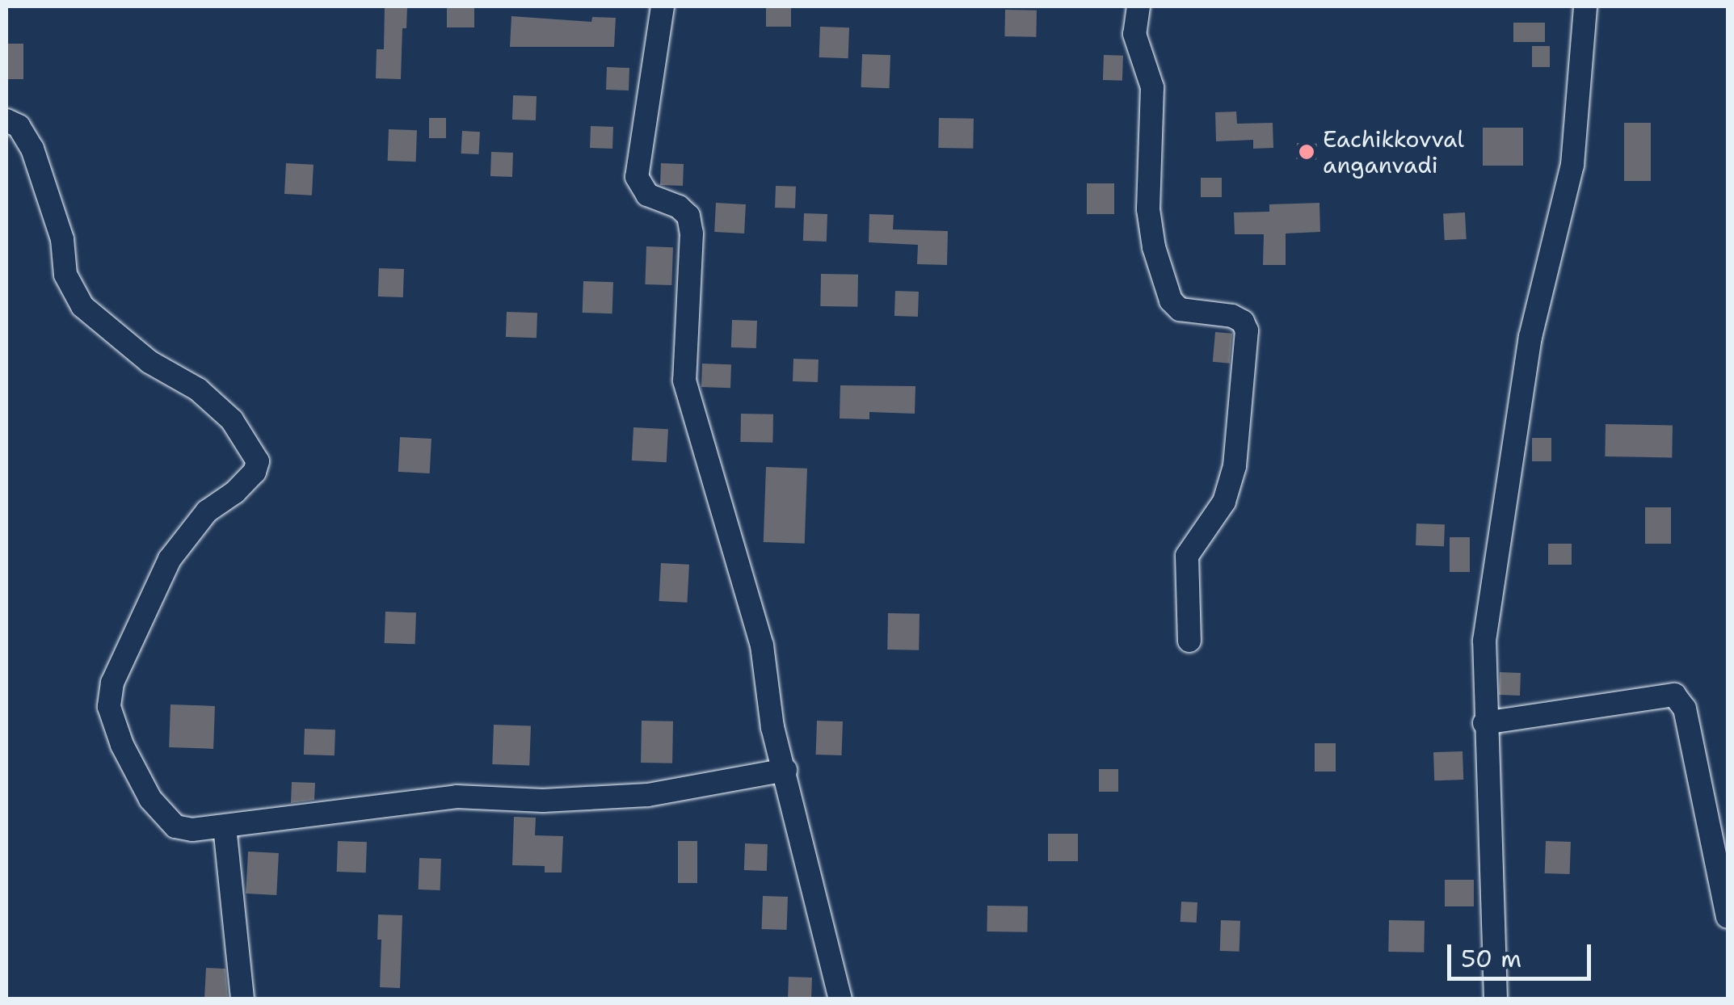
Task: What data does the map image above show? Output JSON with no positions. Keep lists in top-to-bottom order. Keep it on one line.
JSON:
{"places":["Eachikkovval anganvadi"],"scale_bar":"50 m"}
